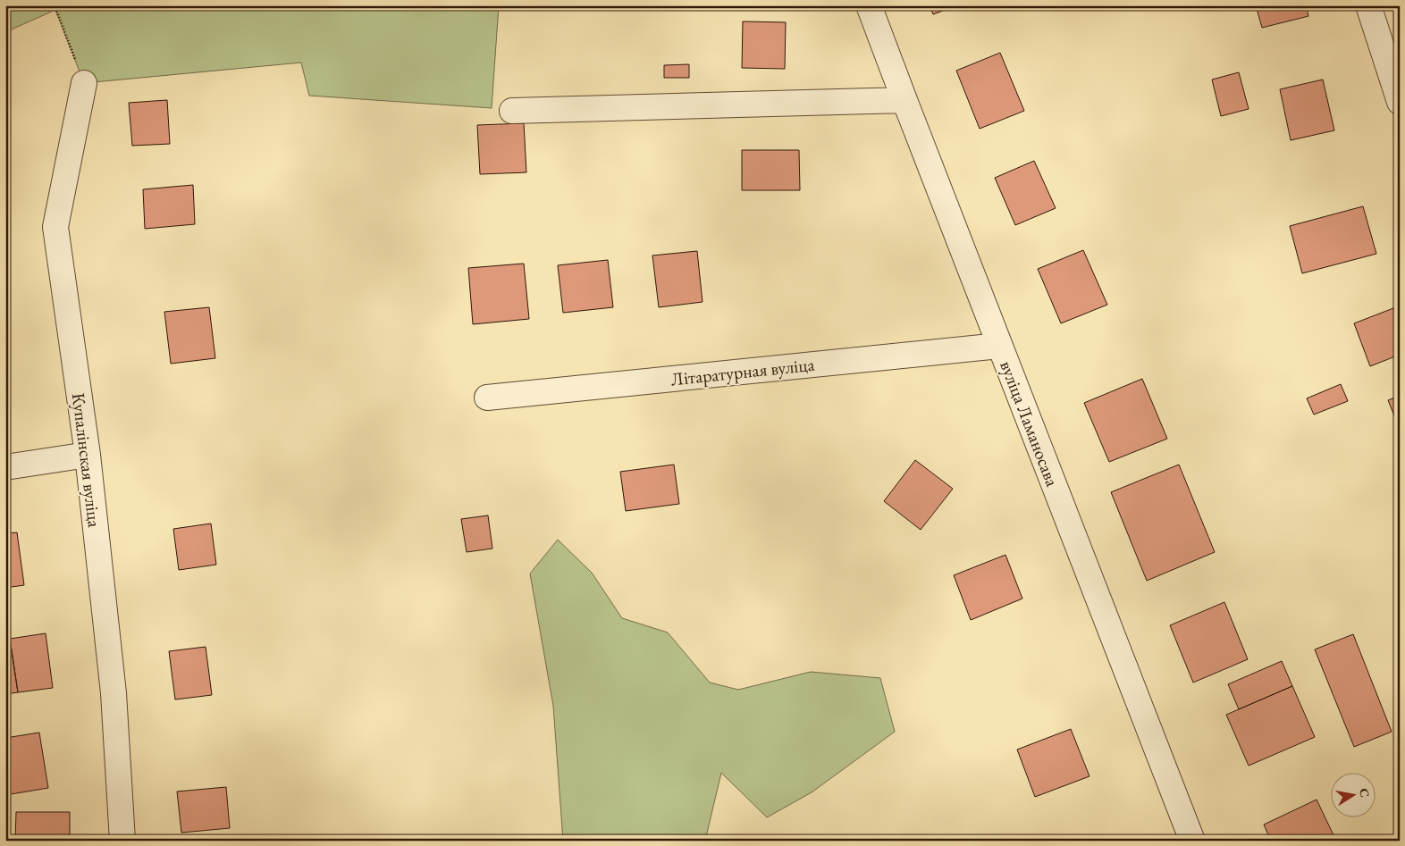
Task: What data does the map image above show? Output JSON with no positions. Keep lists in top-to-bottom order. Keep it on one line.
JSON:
{"streets":{"street":["Літаратурная вуліца","вуліца Ламаносава","Купалінская вуліца"]},"crossings":[["Літаратурная вуліца","вуліца Ламаносава"]],"north":"right"}
